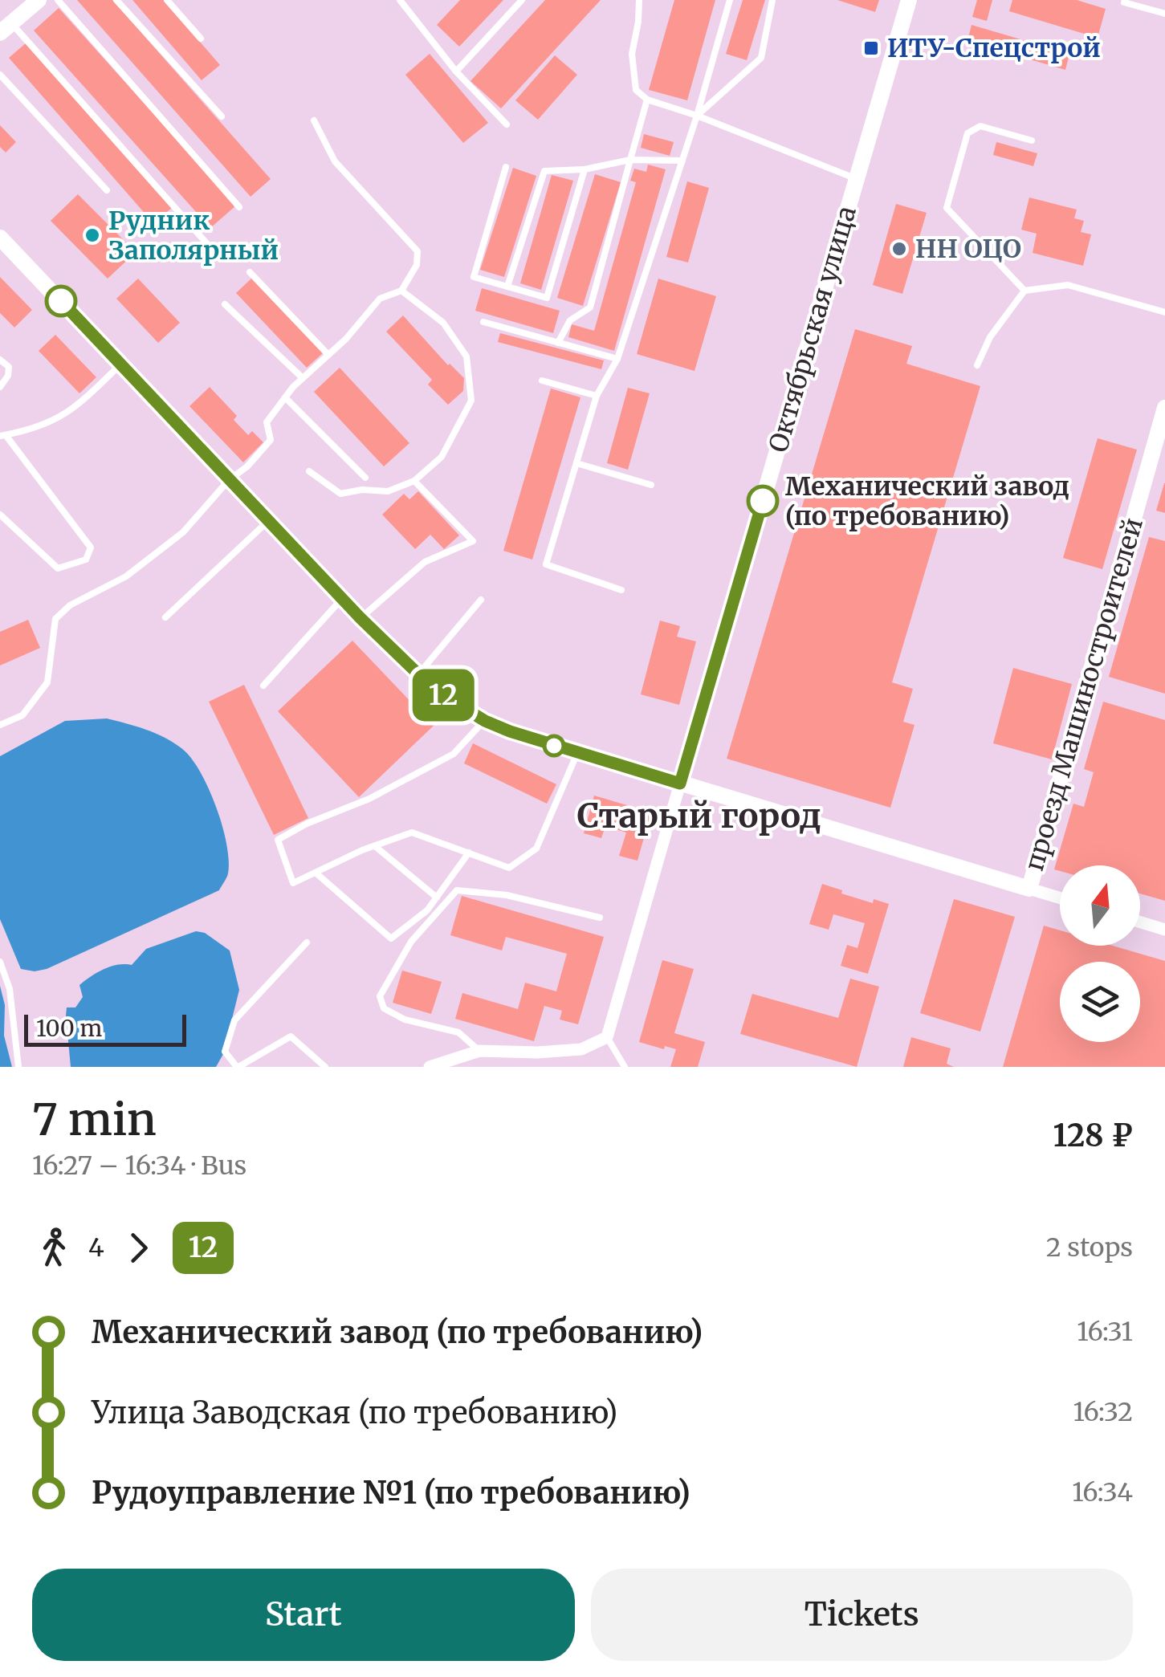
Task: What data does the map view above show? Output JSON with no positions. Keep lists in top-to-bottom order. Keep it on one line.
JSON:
{"streets":{"street":["Октябрьская улица","проезд Машиностроителей"]},"districts":["Старый город"],"places":{"transit":["ИТУ-Спецстрой"],"other":["Рудник Заполярный","НН ОЦО","Механический завод (по требованию)"]},"lines":["bus line 12"],"scale_bar":"100 m","north":"top","page":{"on_map":"12","scale":"100 m","heading":["7 min","16:27 – 16:34 · Bus","128 ₽"],"legs":["4","12","2 stops"],"list":[{"name":"Механический завод (по требованию)","value":"16:31"},{"name":"Улица Заводская (по требованию)","value":"16:32"},{"name":"Рудоуправление №1 (по требованию)","value":"16:34"}],"buttons":["Start","Tickets"]}}
